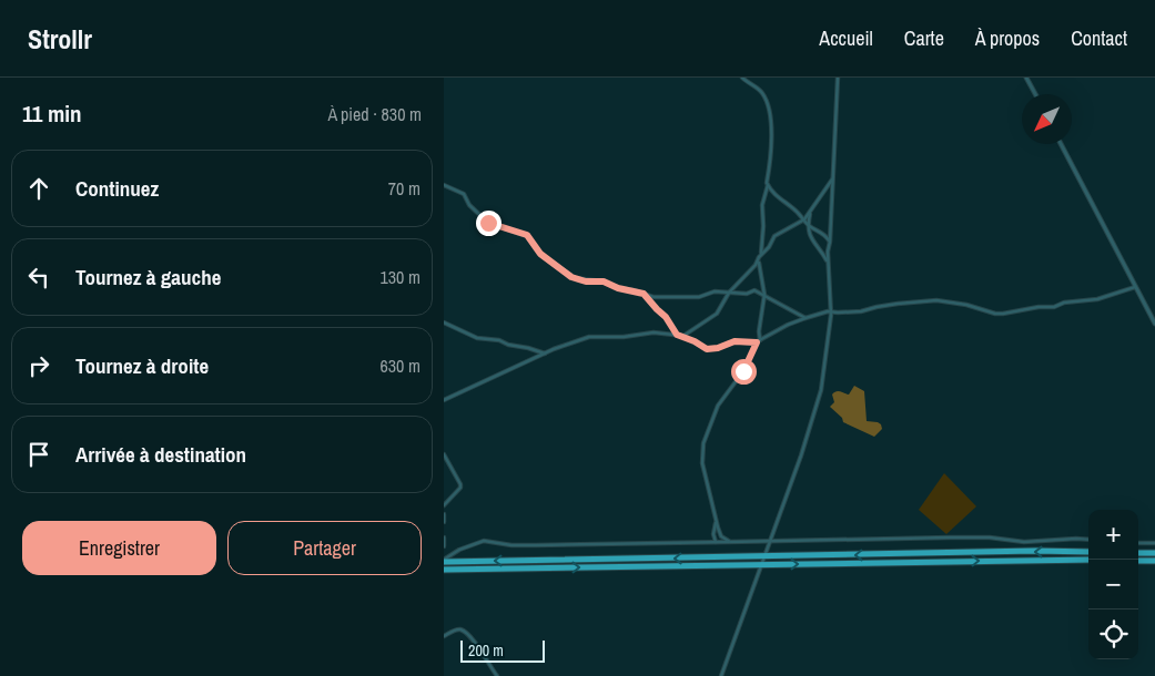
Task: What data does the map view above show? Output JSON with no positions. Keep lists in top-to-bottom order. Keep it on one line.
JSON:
{"scale_bar":"200 m","north":"bottom left","page":{"header":"Strollr","nav":["Accueil","Carte","À propos","Contact"],"heading":["11 min","À pied · 830 m"],"list":[["Continuez","70 m"],["Tournez à gauche","130 m"],["Tournez à droite","630 m"],"Arrivée à destination"],"buttons":["Enregistrer","Partager"],"map_buttons":["+","−"],"scale":"200 m"}}
